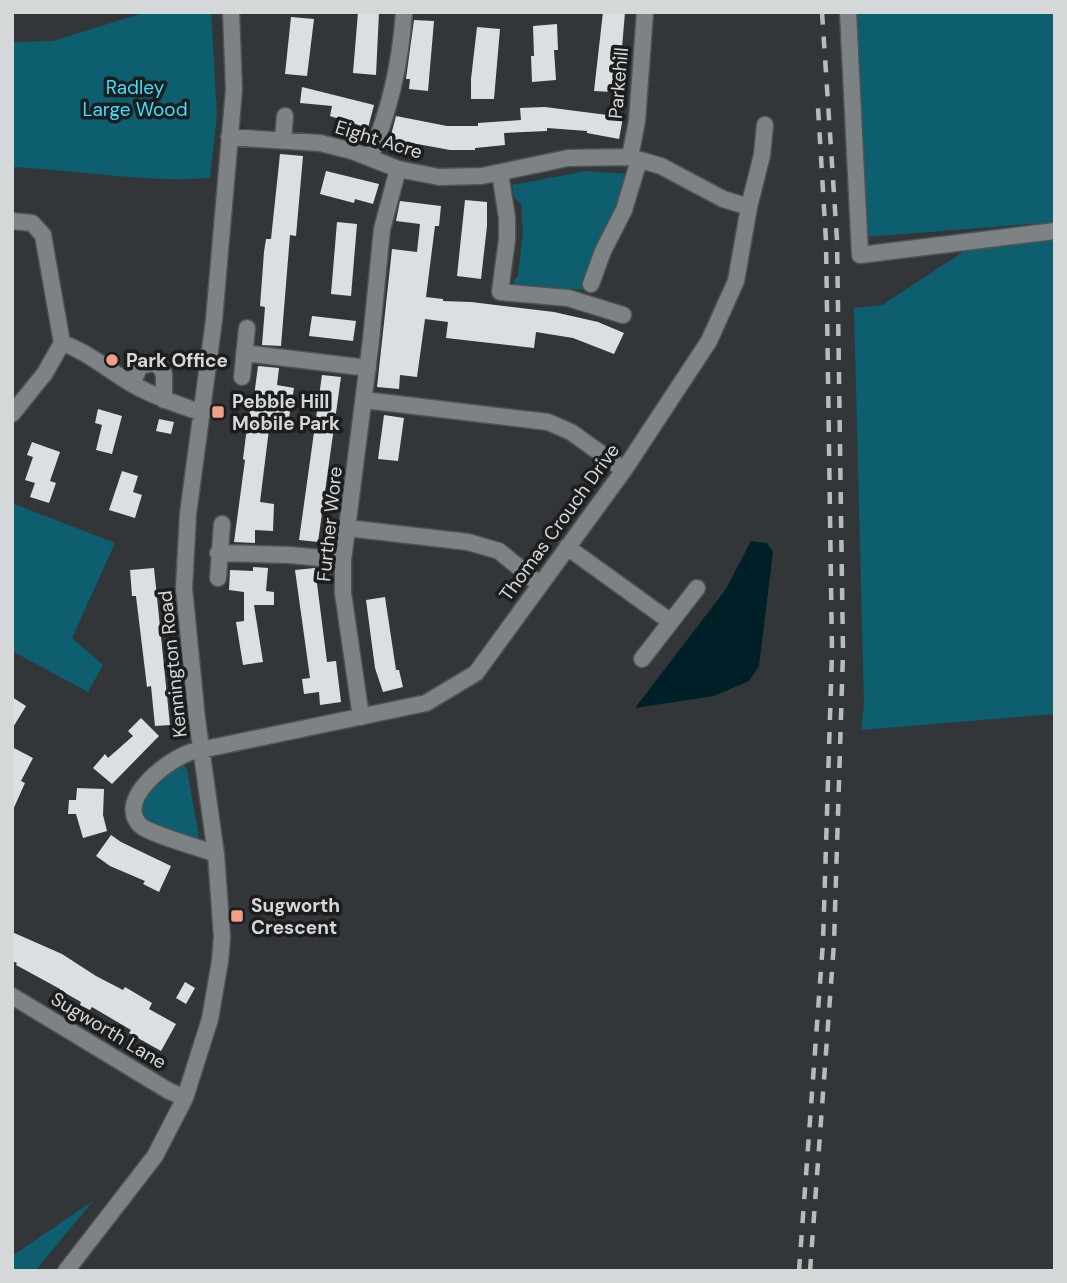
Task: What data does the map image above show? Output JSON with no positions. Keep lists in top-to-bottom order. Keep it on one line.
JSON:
{"streets":{"street":["Parkehill","Eight Acre","Thomas Crouch Drive","Further Wore","Kennington Road","Sugworth Lane"]},"crossings":[["Parkehill","Eight Acre"],["Eight Acre","Thomas Crouch Drive"],["Eight Acre","Further Wore"],["Eight Acre","Kennington Road"],["Thomas Crouch Drive","Further Wore"],["Thomas Crouch Drive","Kennington Road"],["Kennington Road","Sugworth Lane"]],"parks":["Radley Large Wood"],"places":{"other":["Park Office"],"transit":["Pebble Hill Mobile Park","Sugworth Crescent"]}}
